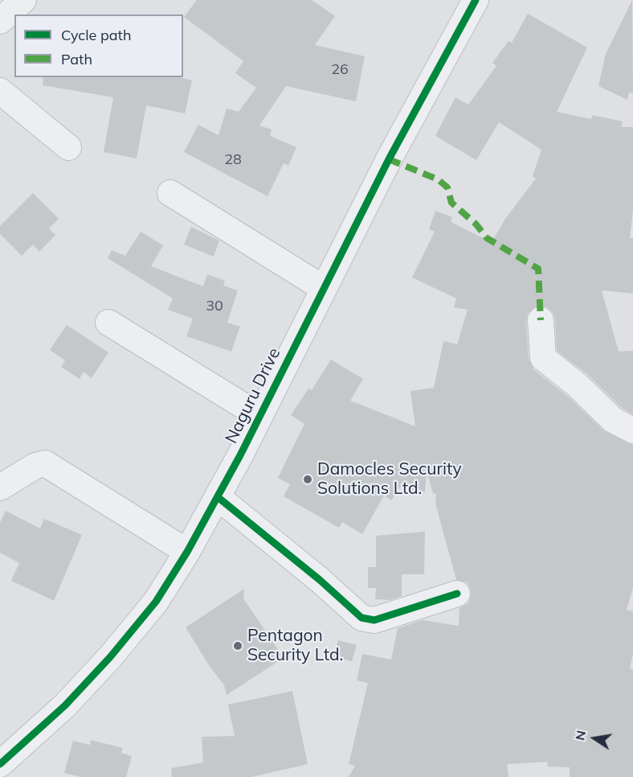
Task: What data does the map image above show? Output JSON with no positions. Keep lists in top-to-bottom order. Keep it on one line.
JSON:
{"streets":{"street":["Naguru Drive"]},"places":["Damocles Security Solutions Ltd.","Pentagon Security Ltd."],"house_numbers":["26","28","30"],"legend":["Cycle path","Path"],"north":"left"}
